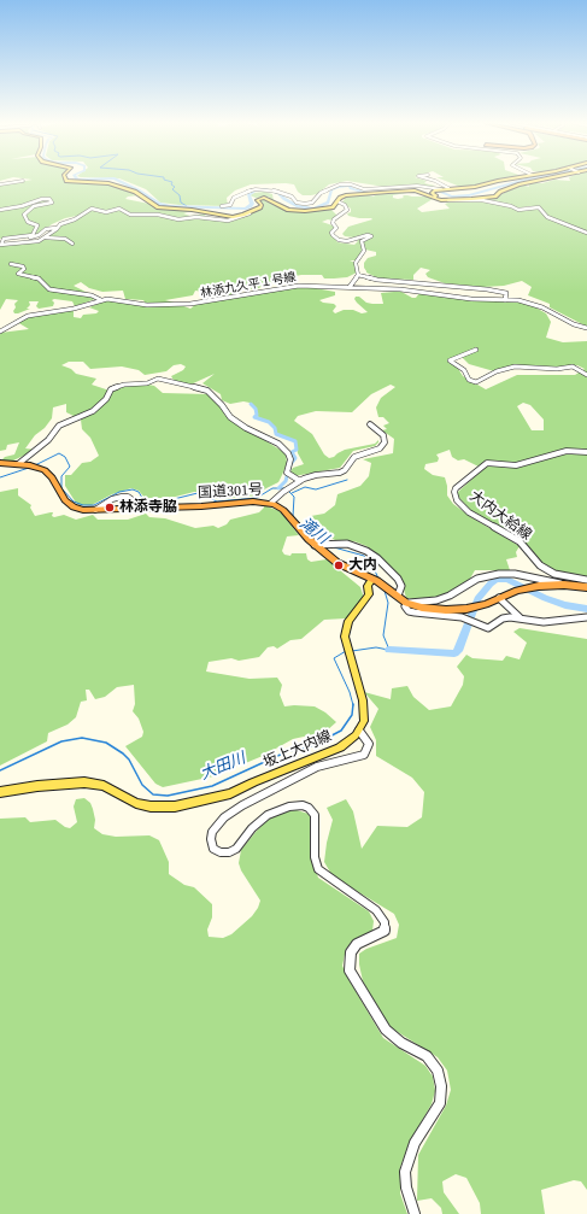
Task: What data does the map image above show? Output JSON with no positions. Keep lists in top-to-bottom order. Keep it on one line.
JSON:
{"streets":{"highway":["国道301号"],"main road":["坂上大内線"],"street":["林添九久平１号線","大内大給線"]},"water":["滝川","大田川"],"places":["林添寺脇","大内"]}
